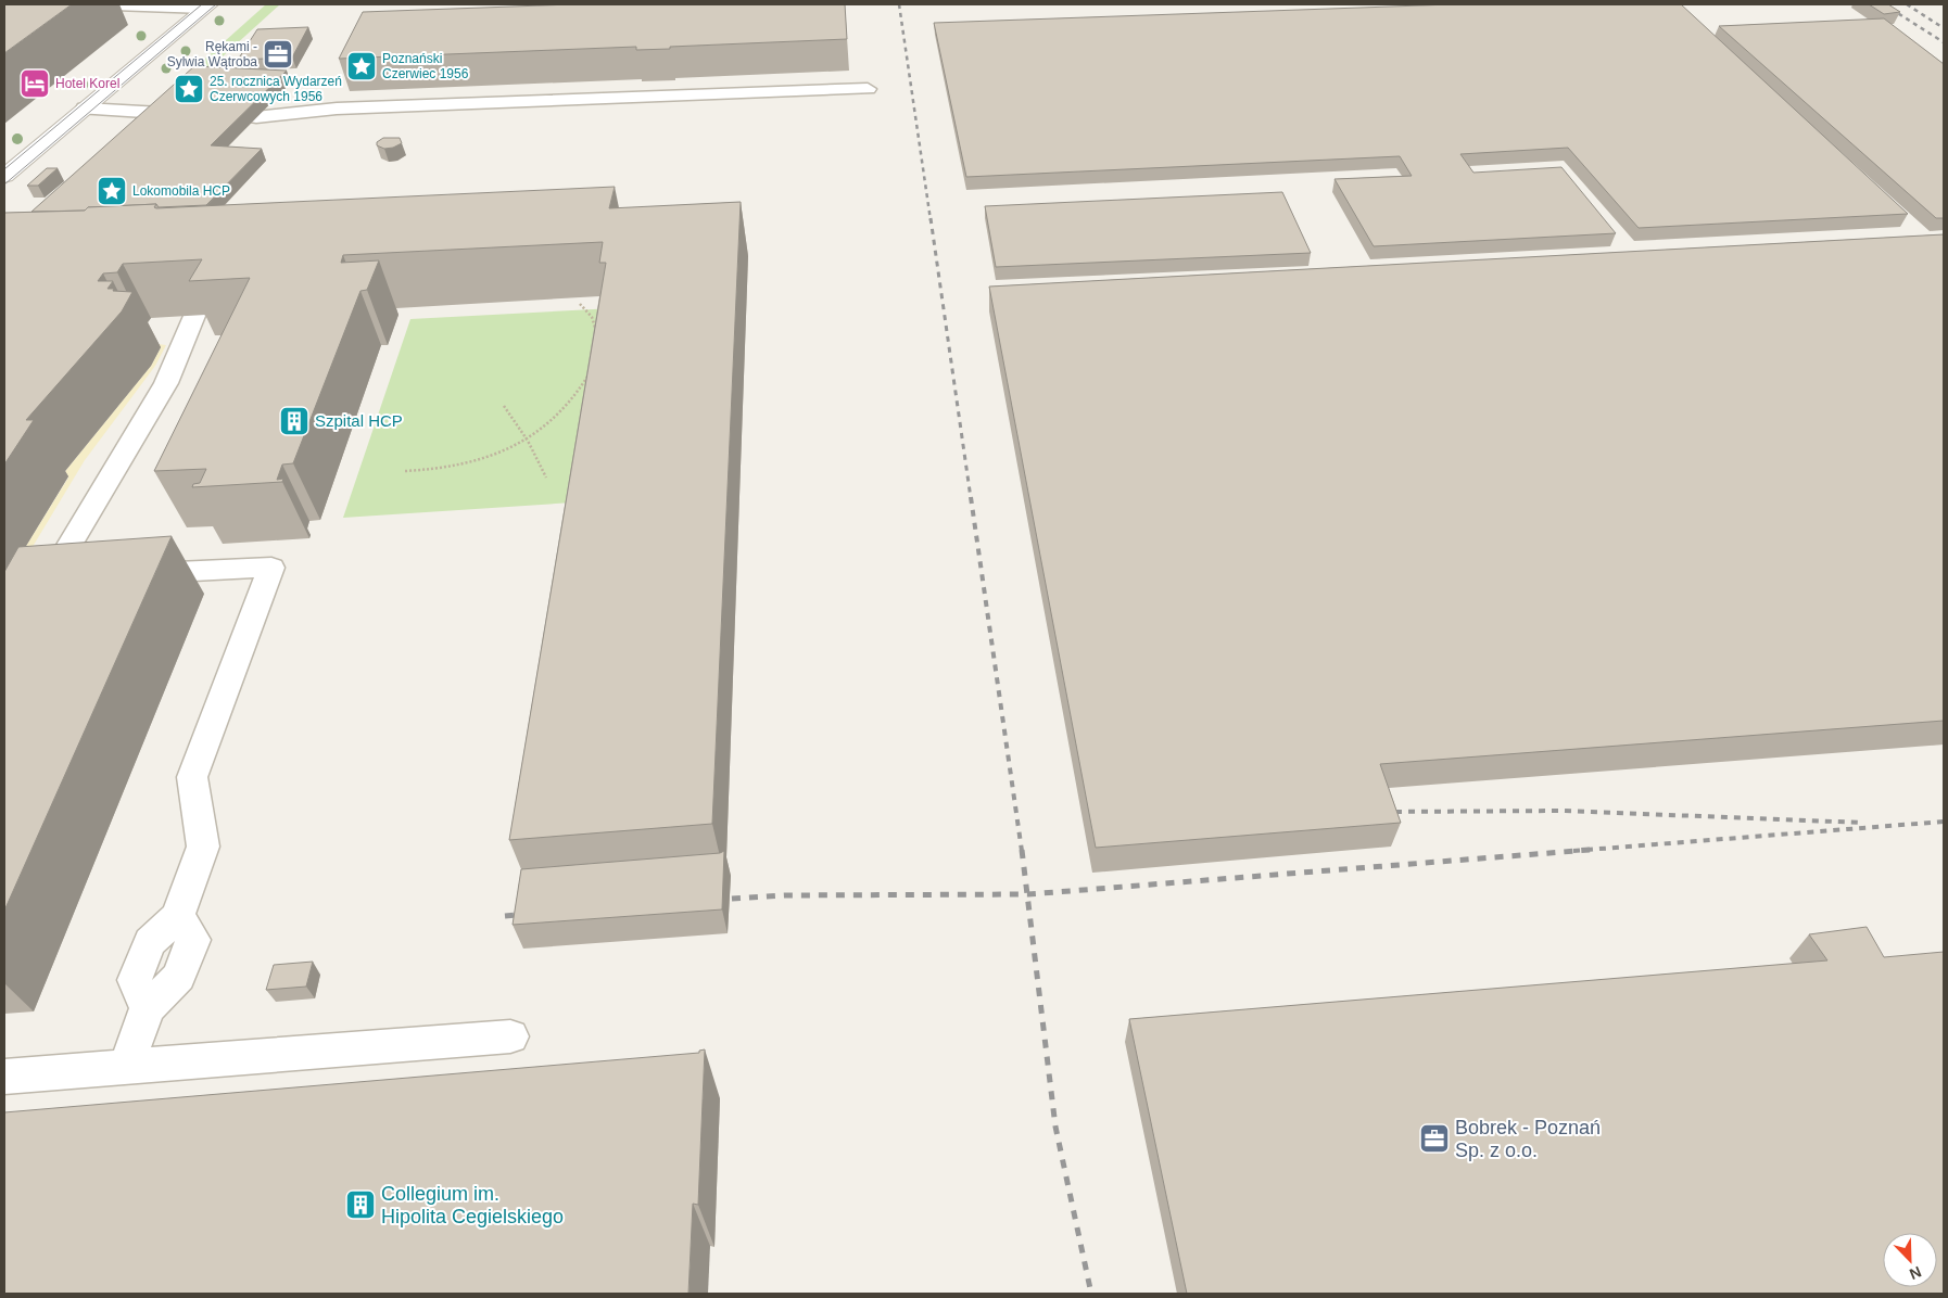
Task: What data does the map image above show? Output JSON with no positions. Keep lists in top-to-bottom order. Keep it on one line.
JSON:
{"places":{"office":["Rękami - Sylwia Wątroba","Bobrek - Poznań Sp. z o.o."],"place":["Poznański Czerwiec 1956","25. rocznica Wydarzeń Czerwcowych 1956","Lokomobila HCP"],"hotel":["Hotel Korel"],"building":["Szpital HCP","Collegium im. Hipolita Cegielskiego"]},"north":"bottom right"}
